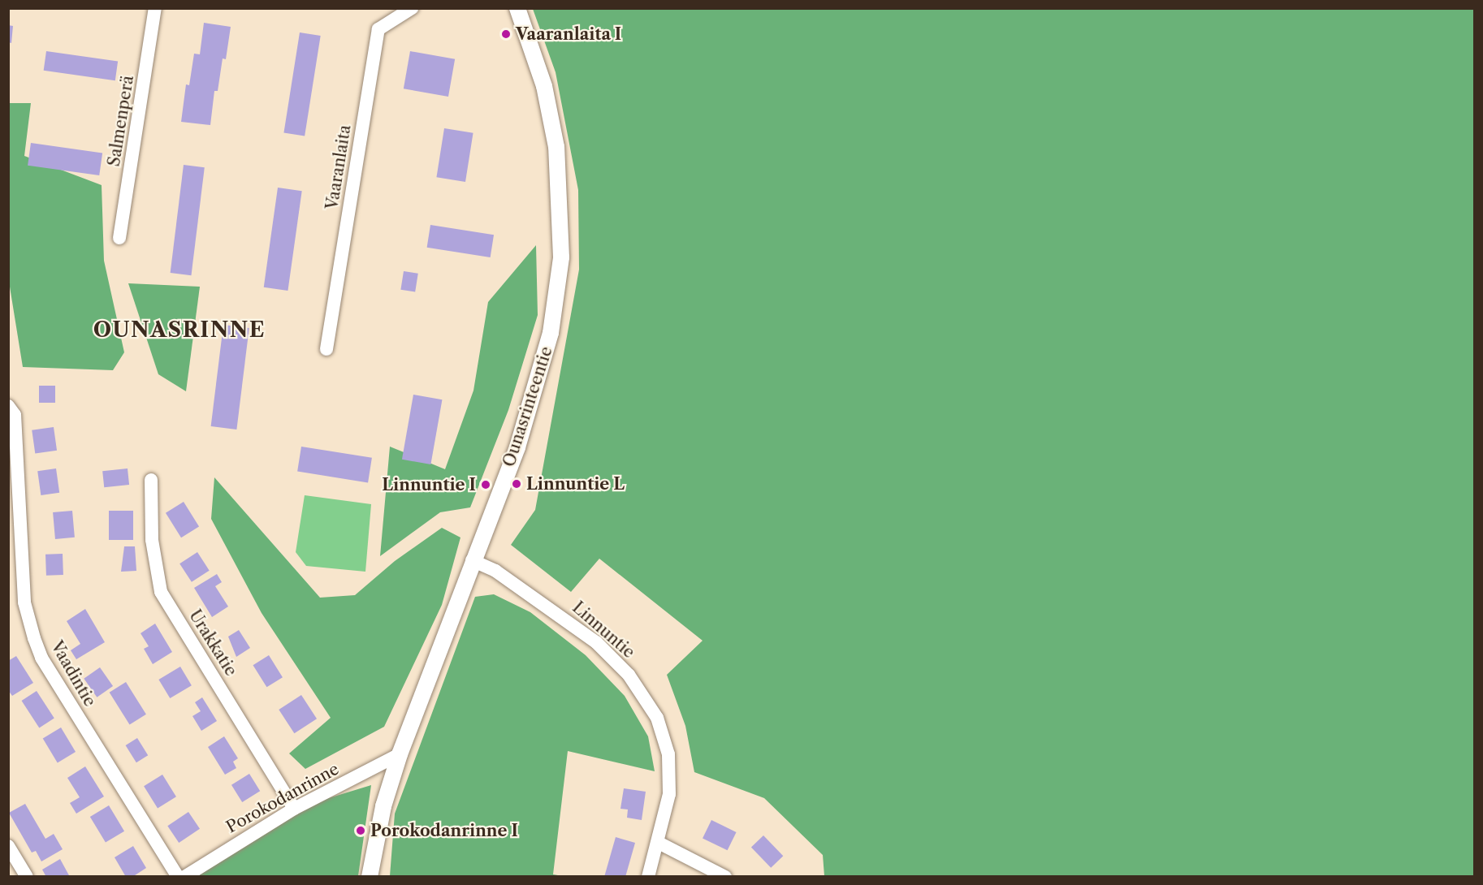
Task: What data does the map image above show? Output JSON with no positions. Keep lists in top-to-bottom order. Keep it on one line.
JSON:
{"streets":{"street":["Salmenperä","Vaaranlaita","Ounasrinteentie","Linnuntie","Urakkatie","Vaadintie","Porokodanrinne"]},"crossings":[["Ounasrinteentie","Linnuntie"],["Ounasrinteentie","Porokodanrinne"],["Urakkatie","Porokodanrinne"]],"districts":["OUNASRINNE"],"places":["Vaaranlaita I","Linnuntie L","Linnuntie I","Porokodanrinne I"]}
